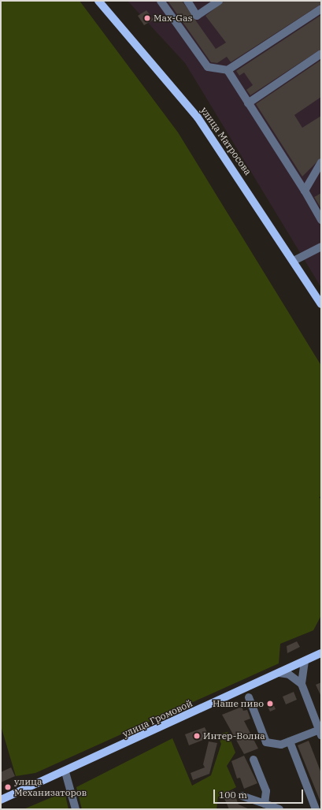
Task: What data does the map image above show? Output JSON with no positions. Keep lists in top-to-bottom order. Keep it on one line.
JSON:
{"streets":{"main road":["улица Матросова","улица Громовой"]},"places":["Max-Gas","Наше пиво","Интер-Волна","улица Механизаторов"],"scale_bar":"100 m"}
